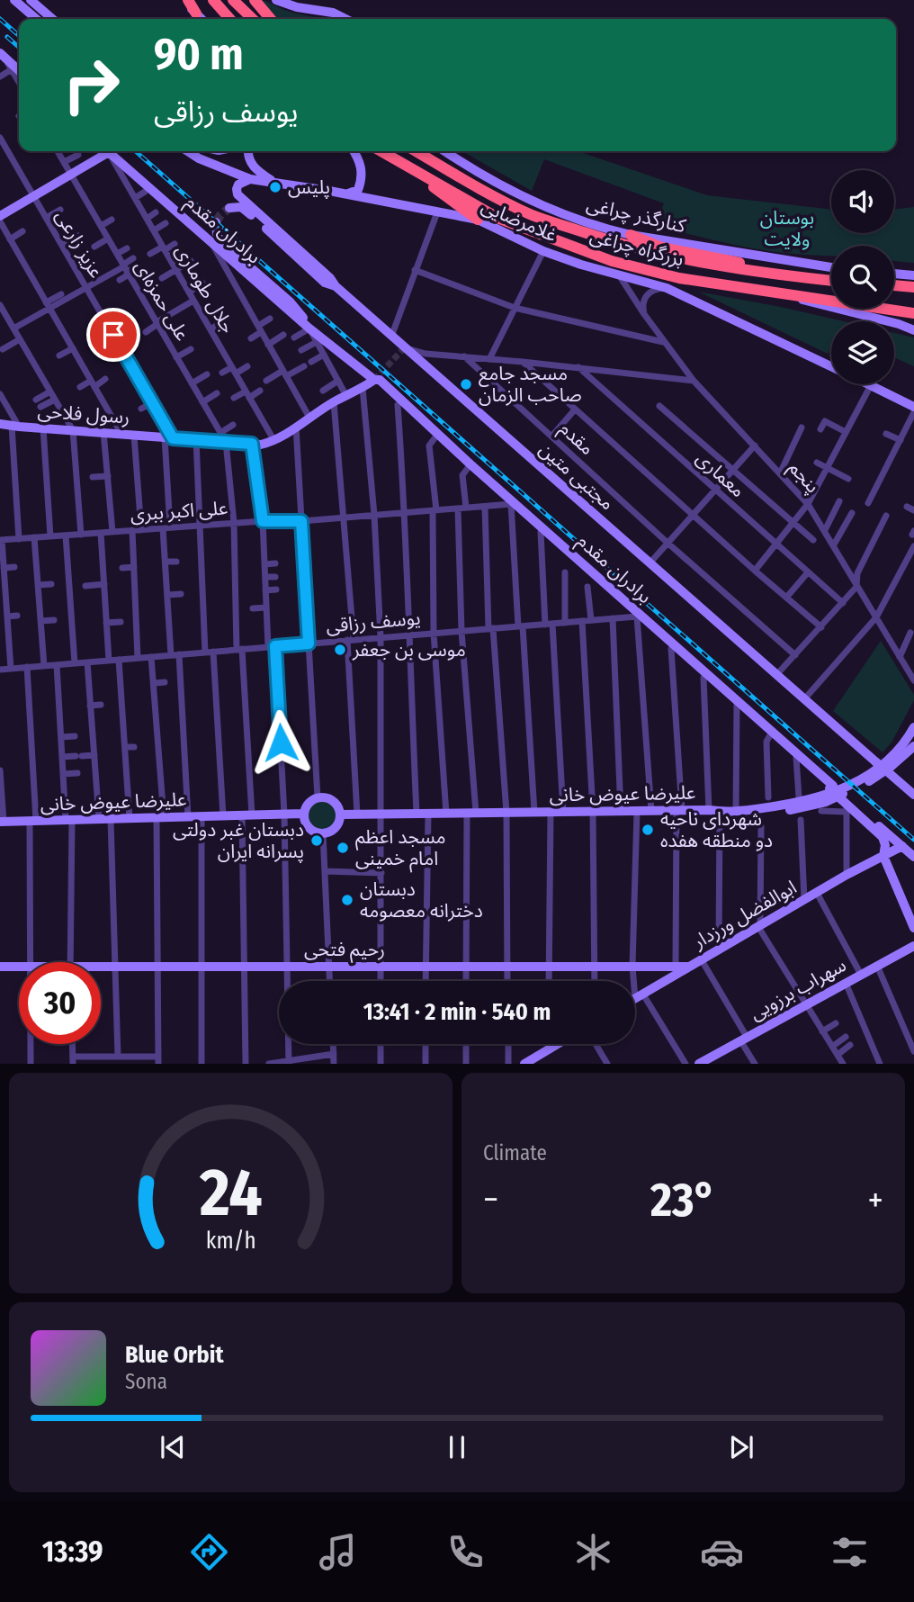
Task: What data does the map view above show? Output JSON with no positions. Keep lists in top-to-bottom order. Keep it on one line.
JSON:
{"streets":{"highway":["بزرگراه چراغی"],"street":["کنارگذر چراغی","غلامرضایی","برادران مقدم","عزیز زارعی","جلال طوماری","علی حمزه‌ای","رسول فلاحی","مقدم","معماری","مجتبی متین","پنجم","علی اکبر ببری","یوسف رزاقی","علیرضا عیوض خانی","ابوالفضل ورزدار","رحیم فتحی","سهراب برزویی"]},"crossings":[["غلامرضایی","مجتبی متین"],["غلامرضایی","پنجم"],["برادران مقدم","رسول فلاحی"],["برادران مقدم","علی اکبر ببری"],["برادران مقدم","یوسف رزاقی"],["عزیز زارعی","رسول فلاحی"],["جلال طوماری","رسول فلاحی"],["علی حمزه‌ای","رسول فلاحی"],["ابوالفضل ورزدار","رحیم فتحی"]],"parks":["بوستان ولایت"],"places":["پلیس","مسجد جامع صاحب الزمان","موسی بن جعفر","شهردای ناحیه دو منطقه هفده","دبستان غبر دولتی پسرانه ایران","مسجد اعظم امام خمینی","دبستان دخترانه معصومه"],"page":{"turn":["90 m","یوسف رزاقی"],"limit":"30","trip":"13:41 · 2 min · 540 m","tile":"Climate","heat":["−","23°","+"],"song":["Blue Orbit","Sona"],"tabs":"13:39","gauge":["24","km/h"]}}
